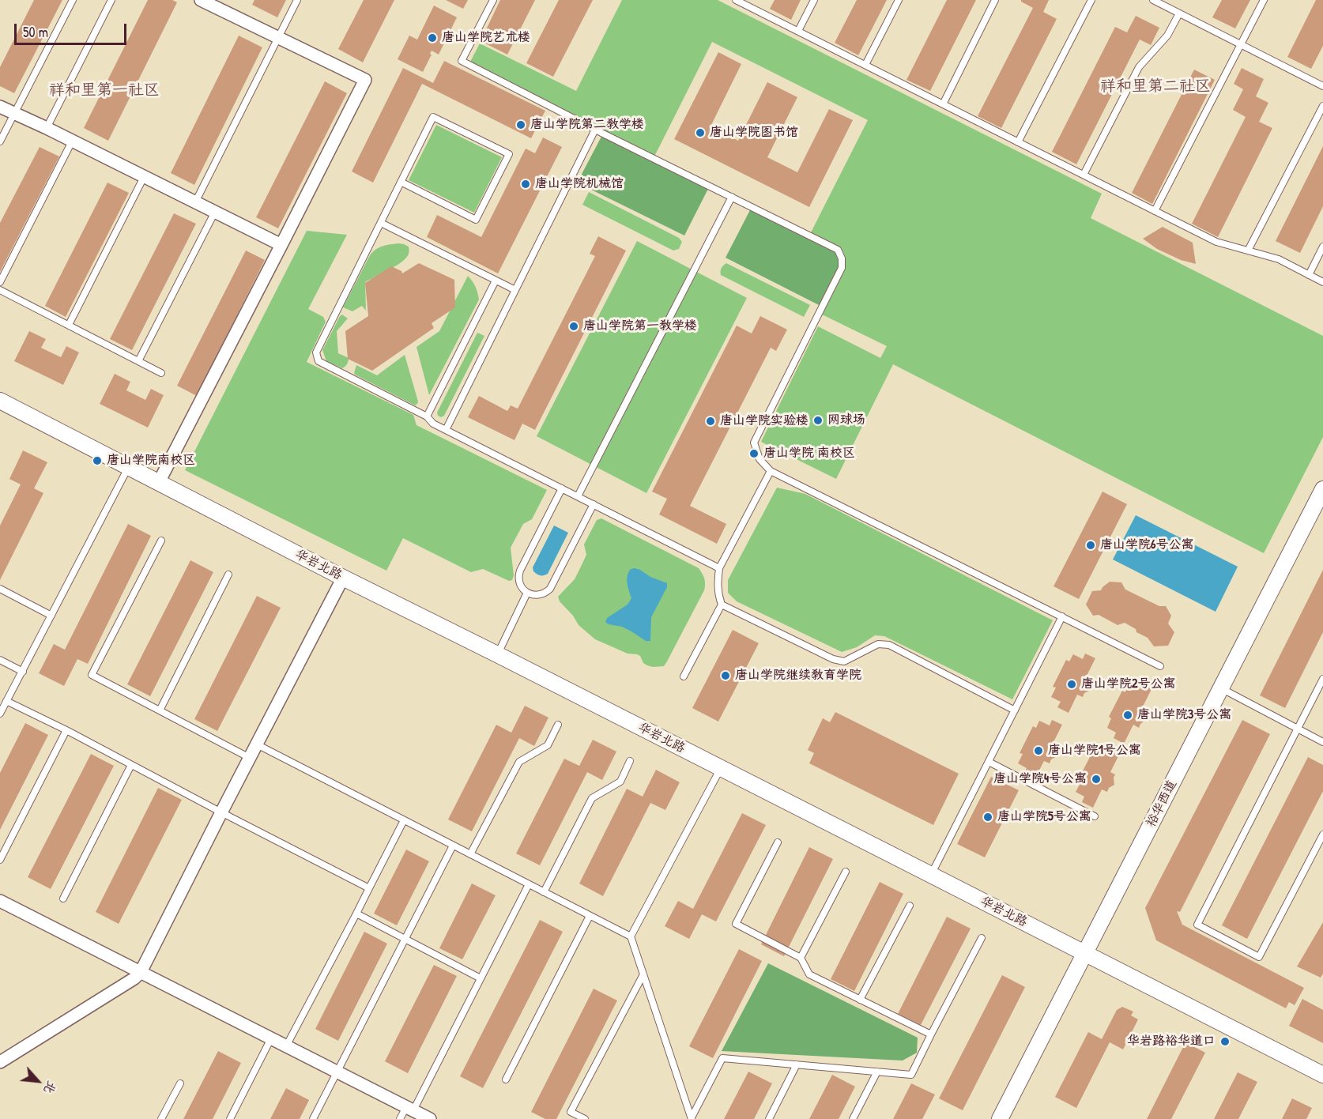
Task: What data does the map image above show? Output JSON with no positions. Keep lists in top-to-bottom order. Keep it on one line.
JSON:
{"streets":{"street":["华岩北路","裕华西道"]},"crossings":[["华岩北路","裕华西道"]],"districts":["祥和里第二社区","祥和里第一社区"],"places":["唐山学院艺术楼","唐山学院第二教学楼","唐山学院图书馆","唐山学院机械馆","唐山学院第一教学楼","网球场","唐山学院实验楼","唐山学院 南校区","唐山学院南校区","唐山学院6号公寓","唐山学院继续教育学院","唐山学院2号公寓","唐山学院3号公寓","唐山学院1号公寓","唐山学院4号公寓","唐山学院5号公寓","华岩路裕华道口"],"scale_bar":"50 m","north":"bottom right"}
